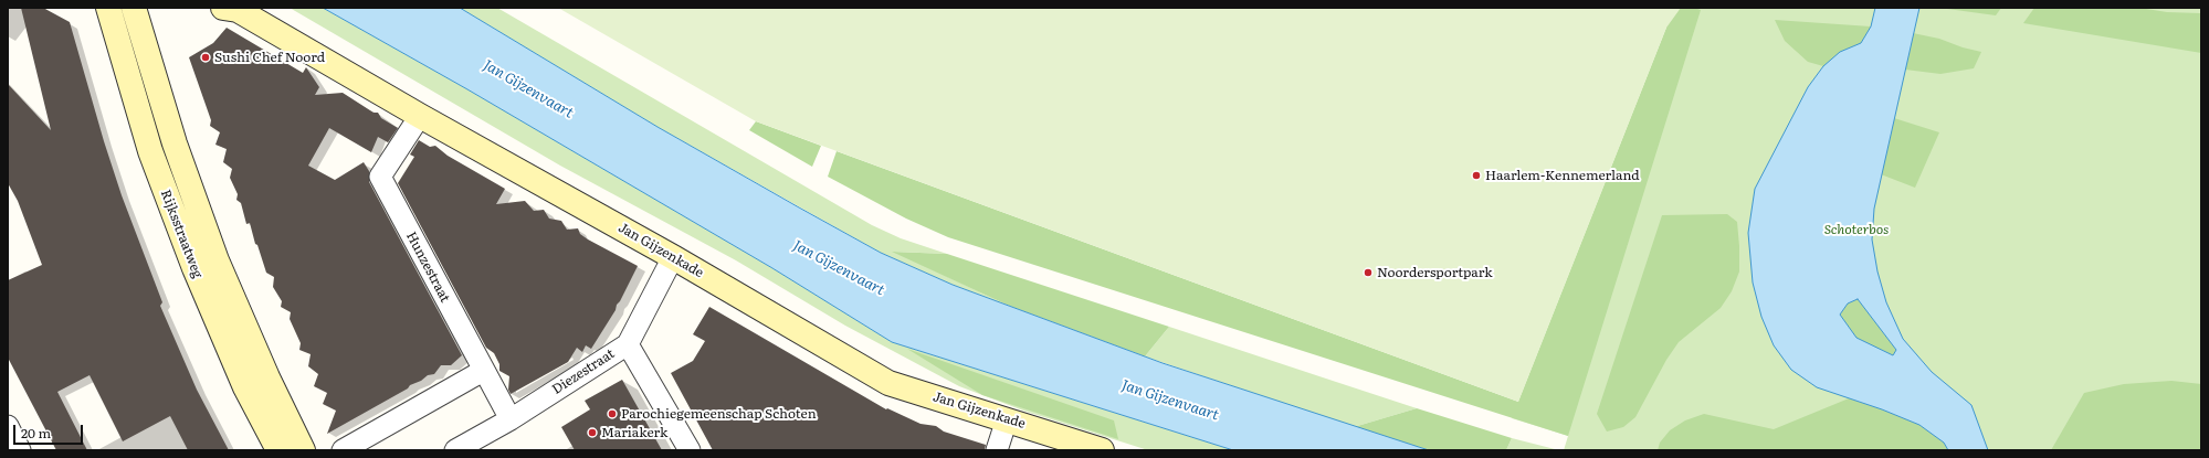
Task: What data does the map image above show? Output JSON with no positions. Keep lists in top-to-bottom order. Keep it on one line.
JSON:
{"streets":{"street":["Rijksstraatweg","Jan Gijzenkade","Hunzestraat","Diezestraat"]},"crossings":[["Jan Gijzenkade","Hunzestraat"],["Jan Gijzenkade","Diezestraat"],["Hunzestraat","Diezestraat"]],"water":["Jan Gijzenvaart"],"parks":["Schoterbos"],"places":["Sushi Chef Noord","Haarlem-Kennemerland","Noordersportpark","Parochiegemeenschap Schoten","Mariakerk"],"scale_bar":"20 m"}
